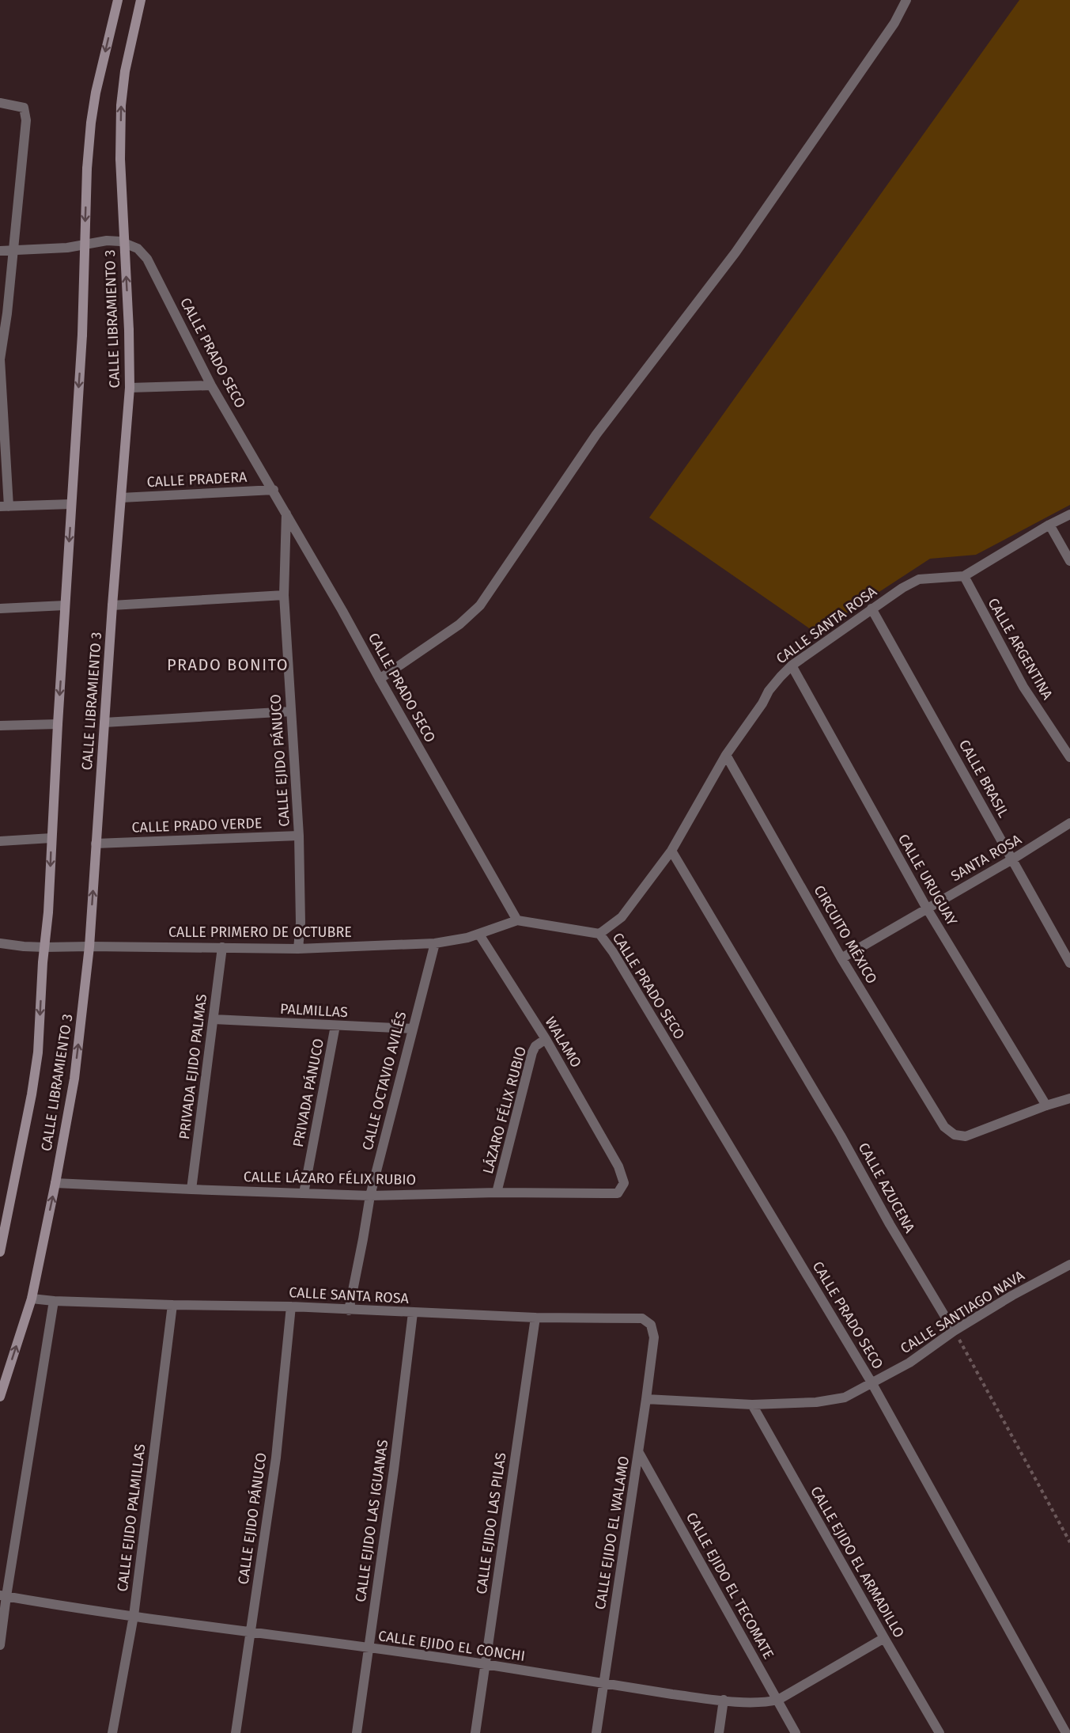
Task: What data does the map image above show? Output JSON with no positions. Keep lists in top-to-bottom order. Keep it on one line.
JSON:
{"streets":{"street":["CALLE LIBRAMIENTO 3","CALLE PRADO SECO","CALLE PRADERA","CALLE SANTA ROSA","CALLE ARGENTINA","CALLE EJIDO PÁNUCO","CALLE BRASIL","CALLE PRADO VERDE","SANTA ROSA","CALLE URUGUAY","CALLE PRIMERO DE OCTUBRE","CIRCUITO MÉXICO","PALMILLAS","WALAMO","PRIVADA EJIDO PALMAS","CALLE OCTAVIO AVILÉS","PRIVADA PÁNUCO","LÁZARO FÉLIX RUBIO","CALLE LÁZARO FÉLIX RUBIO","CALLE AZUCENA","CALLE SANTIAGO NAVA","CALLE EJIDO PALMILLAS","CALLE EJIDO LAS IGUANAS","CALLE EJIDO LAS PILAS","CALLE EJIDO EL WALAMO","CALLE EJIDO EL ARMADILLO","CALLE EJIDO EL TECOMATE","CALLE EJIDO EL CONCHI"]},"crossings":[["CALLE LIBRAMIENTO 3","CALLE PRADERA"],["CALLE LIBRAMIENTO 3","CALLE SANTA ROSA"],["CALLE LIBRAMIENTO 3","CALLE PRADO VERDE"],["CALLE LIBRAMIENTO 3","CALLE PRIMERO DE OCTUBRE"],["CALLE LIBRAMIENTO 3","CALLE LÁZARO FÉLIX RUBIO"],["CALLE PRADO SECO","CALLE PRADERA"],["CALLE PRADO SECO","CALLE SANTA ROSA"],["CALLE PRADO SECO","CALLE EJIDO PÁNUCO"],["CALLE PRADO SECO","CALLE PRIMERO DE OCTUBRE"],["CALLE PRADO SECO","CALLE SANTIAGO NAVA"],["CALLE SANTA ROSA","CALLE ARGENTINA"],["CALLE SANTA ROSA","CALLE EJIDO PÁNUCO"],["CALLE SANTA ROSA","CALLE BRASIL"],["CALLE SANTA ROSA","CALLE URUGUAY"],["CALLE SANTA ROSA","CIRCUITO MÉXICO"],["CALLE SANTA ROSA","CALLE OCTAVIO AVILÉS"],["CALLE SANTA ROSA","CALLE AZUCENA"],["CALLE SANTA ROSA","CALLE EJIDO PALMILLAS"],["CALLE SANTA ROSA","CALLE EJIDO LAS IGUANAS"],["CALLE SANTA ROSA","CALLE EJIDO LAS PILAS"],["CALLE SANTA ROSA","CALLE EJIDO EL WALAMO"],["CALLE EJIDO PÁNUCO","CALLE PRADO VERDE"],["CALLE EJIDO PÁNUCO","CALLE PRIMERO DE OCTUBRE"],["CALLE EJIDO PÁNUCO","CALLE EJIDO EL CONCHI"],["CALLE BRASIL","SANTA ROSA"],["SANTA ROSA","CALLE URUGUAY"],["SANTA ROSA","CIRCUITO MÉXICO"],["CALLE URUGUAY","CIRCUITO MÉXICO"],["CALLE PRIMERO DE OCTUBRE","WALAMO"],["CALLE PRIMERO DE OCTUBRE","PRIVADA EJIDO PALMAS"],["CALLE PRIMERO DE OCTUBRE","CALLE OCTAVIO AVILÉS"],["PALMILLAS","PRIVADA EJIDO PALMAS"],["PALMILLAS","CALLE OCTAVIO AVILÉS"],["PALMILLAS","PRIVADA PÁNUCO"],["WALAMO","LÁZARO FÉLIX RUBIO"],["WALAMO","CALLE LÁZARO FÉLIX RUBIO"],["PRIVADA EJIDO PALMAS","CALLE LÁZARO FÉLIX RUBIO"],["CALLE OCTAVIO AVILÉS","CALLE LÁZARO FÉLIX RUBIO"],["PRIVADA PÁNUCO","CALLE LÁZARO FÉLIX RUBIO"],["LÁZARO FÉLIX RUBIO","CALLE LÁZARO FÉLIX RUBIO"],["CALLE AZUCENA","CALLE SANTIAGO NAVA"],["CALLE SANTIAGO NAVA","CALLE EJIDO EL WALAMO"],["CALLE SANTIAGO NAVA","CALLE EJIDO EL ARMADILLO"],["CALLE EJIDO PALMILLAS","CALLE EJIDO EL CONCHI"],["CALLE EJIDO LAS IGUANAS","CALLE EJIDO EL CONCHI"],["CALLE EJIDO LAS PILAS","CALLE EJIDO EL CONCHI"],["CALLE EJIDO EL WALAMO","CALLE EJIDO EL TECOMATE"],["CALLE EJIDO EL WALAMO","CALLE EJIDO EL CONCHI"],["CALLE EJIDO EL ARMADILLO","CALLE EJIDO EL CONCHI"],["CALLE EJIDO EL TECOMATE","CALLE EJIDO EL CONCHI"]],"districts":["PRADO BONITO"]}
